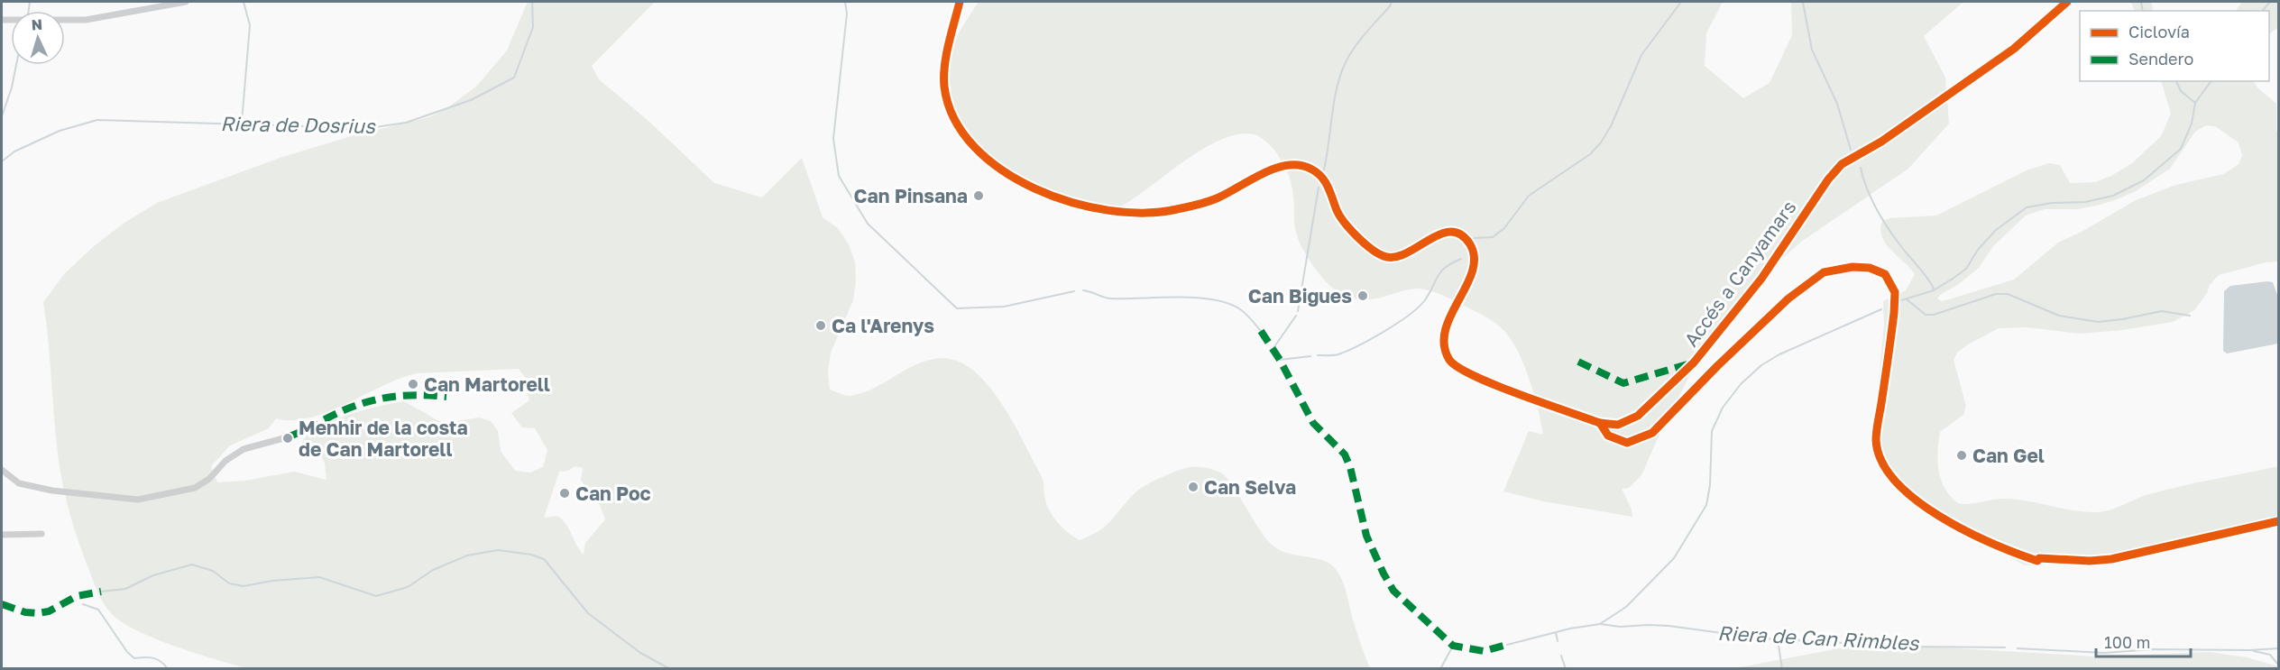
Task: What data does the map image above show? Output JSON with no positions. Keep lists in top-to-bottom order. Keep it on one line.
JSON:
{"streets":{"street":["Accés a Canyamars"]},"water":["Riera de Dosrius","Riera de Can Rimbles"],"places":["Can Pinsana","Can Bigues","Ca l'Arenys","Can Martorell","Menhir de la costa de Can Martorell","Can Gel","Can Selva","Can Poc"],"legend":["Ciclovía","Sendero"],"scale_bar":"100 m","north":"top"}
